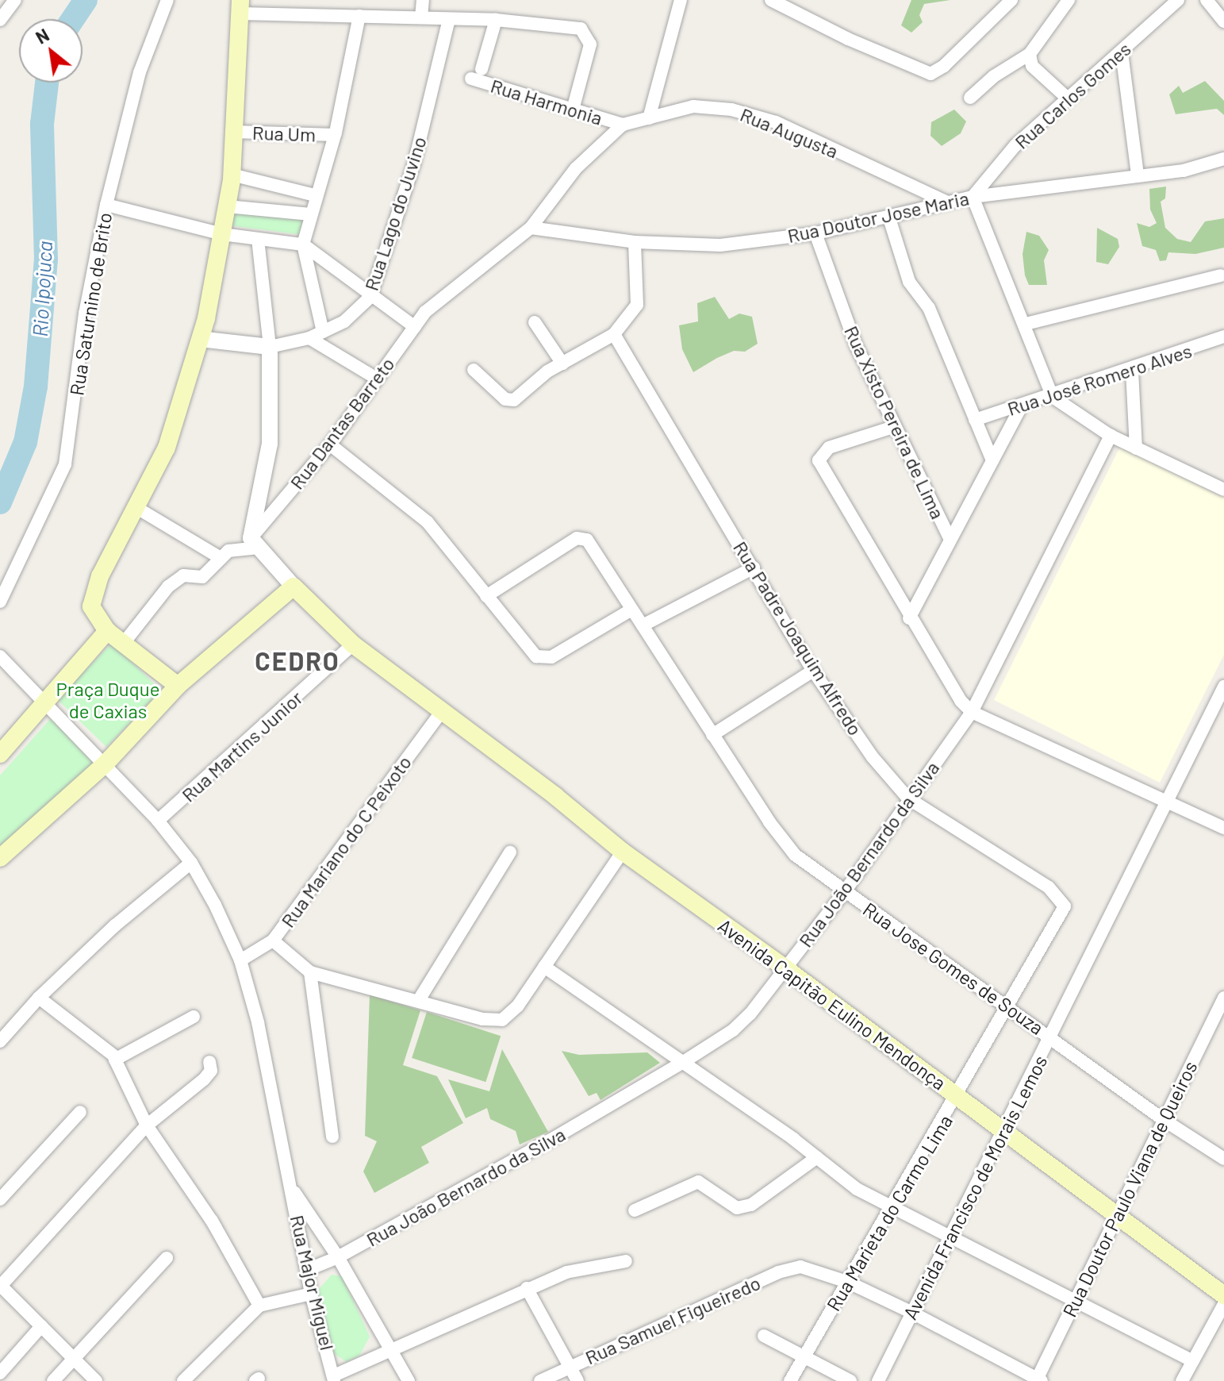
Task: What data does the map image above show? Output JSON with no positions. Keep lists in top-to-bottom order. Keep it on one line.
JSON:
{"streets":{"main road":["Avenida Capitão Eulino Mendonça"],"street":["Rua Carlos Gomes","Rua Harmonia","Rua Augusta","Rua Um","Rua Lago do Juvino","Rua Doutor Jose Maria","Rua Saturnino de Brito","Rua José Romero Alves","Rua Xisto Pereira de Lima","Rua Dantas Barreto","Rua Padre Joaquim Alfredo","Rua Martins Junior","Rua Mariano do C Peixoto","Rua João Bernardo da Silva","Rua Jose Gomes de Souza","Avenida Francisco de Morais Lemos","Rua Doutor Paulo Viana de Queiros","Rua Marieta do Carmo Lima","Rua Major Miguel","Rua Samuel Figueiredo"]},"crossings":[["Rua Carlos Gomes","Rua Doutor Jose Maria"],["Rua Harmonia","Rua Augusta"],["Rua Harmonia","Rua Dantas Barreto"],["Rua Augusta","Rua Doutor Jose Maria"],["Rua Augusta","Rua Dantas Barreto"],["Rua Lago do Juvino","Rua Dantas Barreto"],["Rua Doutor Jose Maria","Rua Xisto Pereira de Lima"],["Rua Doutor Jose Maria","Rua Dantas Barreto"],["Rua Padre Joaquim Alfredo","Rua João Bernardo da Silva"],["Rua Padre Joaquim Alfredo","Rua Marieta do Carmo Lima"],["Rua Martins Junior","Avenida Capitão Eulino Mendonça"],["Rua Martins Junior","Rua Major Miguel"],["Rua Mariano do C Peixoto","Avenida Capitão Eulino Mendonça"],["Rua Mariano do C Peixoto","Rua Major Miguel"],["Rua João Bernardo da Silva","Rua Jose Gomes de Souza"],["Rua João Bernardo da Silva","Avenida Capitão Eulino Mendonça"],["Rua João Bernardo da Silva","Rua Major Miguel"],["Rua Jose Gomes de Souza","Avenida Francisco de Morais Lemos"],["Rua Jose Gomes de Souza","Rua Doutor Paulo Viana de Queiros"],["Rua Jose Gomes de Souza","Rua Marieta do Carmo Lima"],["Avenida Capitão Eulino Mendonça","Avenida Francisco de Morais Lemos"],["Avenida Capitão Eulino Mendonça","Rua Doutor Paulo Viana de Queiros"],["Avenida Capitão Eulino Mendonça","Rua Marieta do Carmo Lima"],["Rua Marieta do Carmo Lima","Rua Samuel Figueiredo"]],"districts":["CEDRO"],"water":["Rio Ipojuca"],"parks":["Praça Duque de Caxias"],"north":"top left"}
